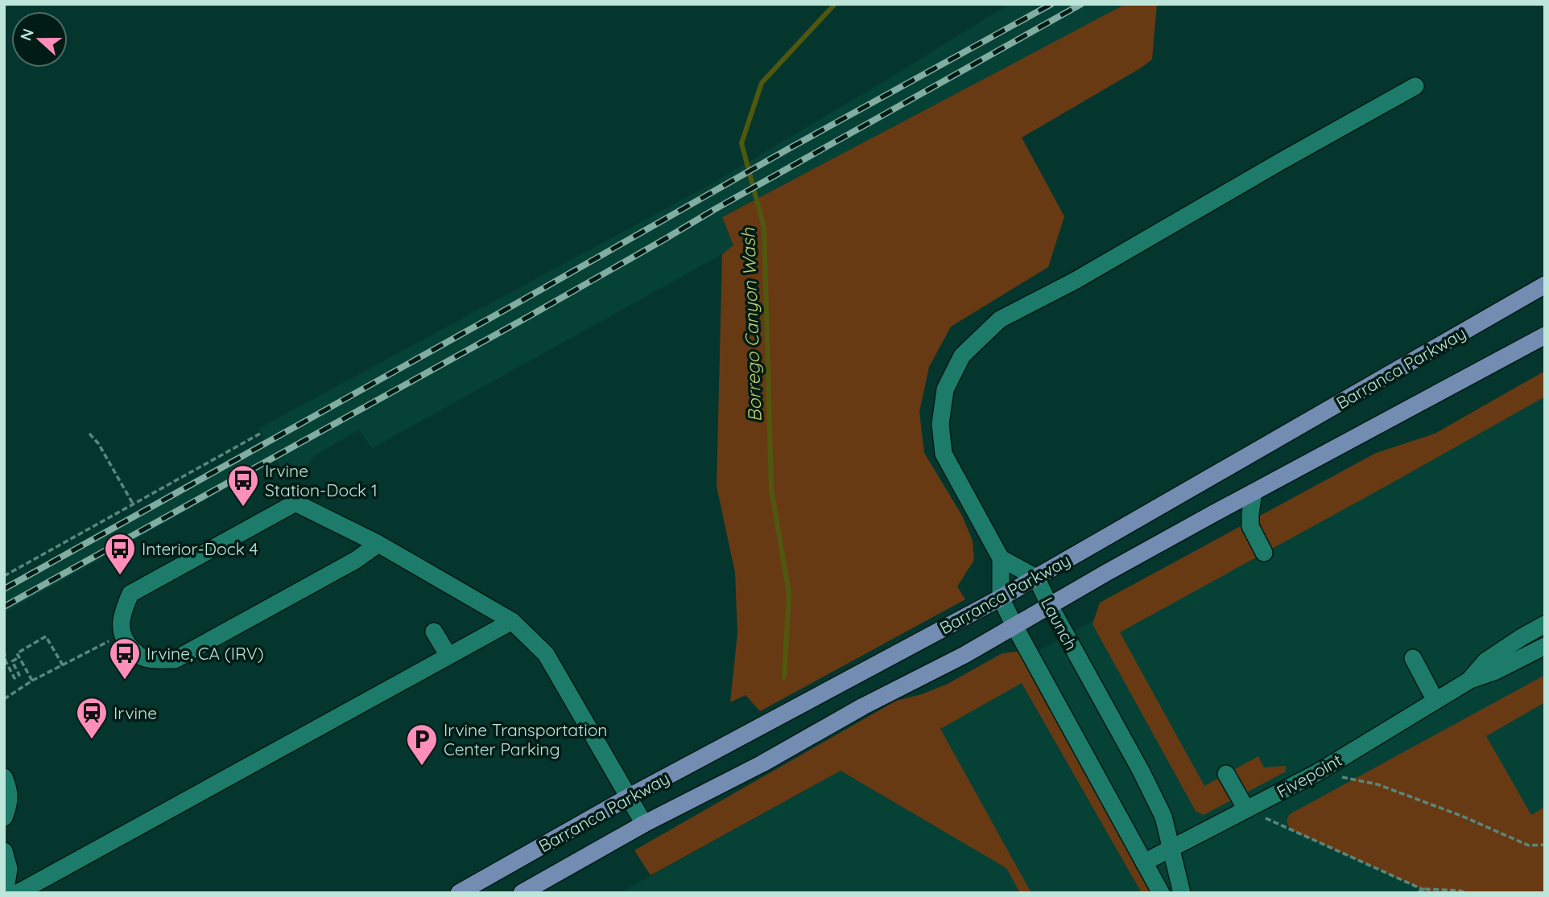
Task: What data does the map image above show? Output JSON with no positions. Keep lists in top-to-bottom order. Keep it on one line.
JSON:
{"streets":{"main road":["Barranca Parkway"],"street":["Launch","Fivepoint"]},"crossings":[["Barranca Parkway","Launch"],["Launch","Fivepoint"]],"water":["Borrego Canyon Wash"],"places":{"bus stop":["Irvine Station-Dock 1","Interior-Dock 4","Irvine, CA (IRV)"],"station":["Irvine"],"parking":["Irvine Transportation Center Parking"]},"north":"left"}
